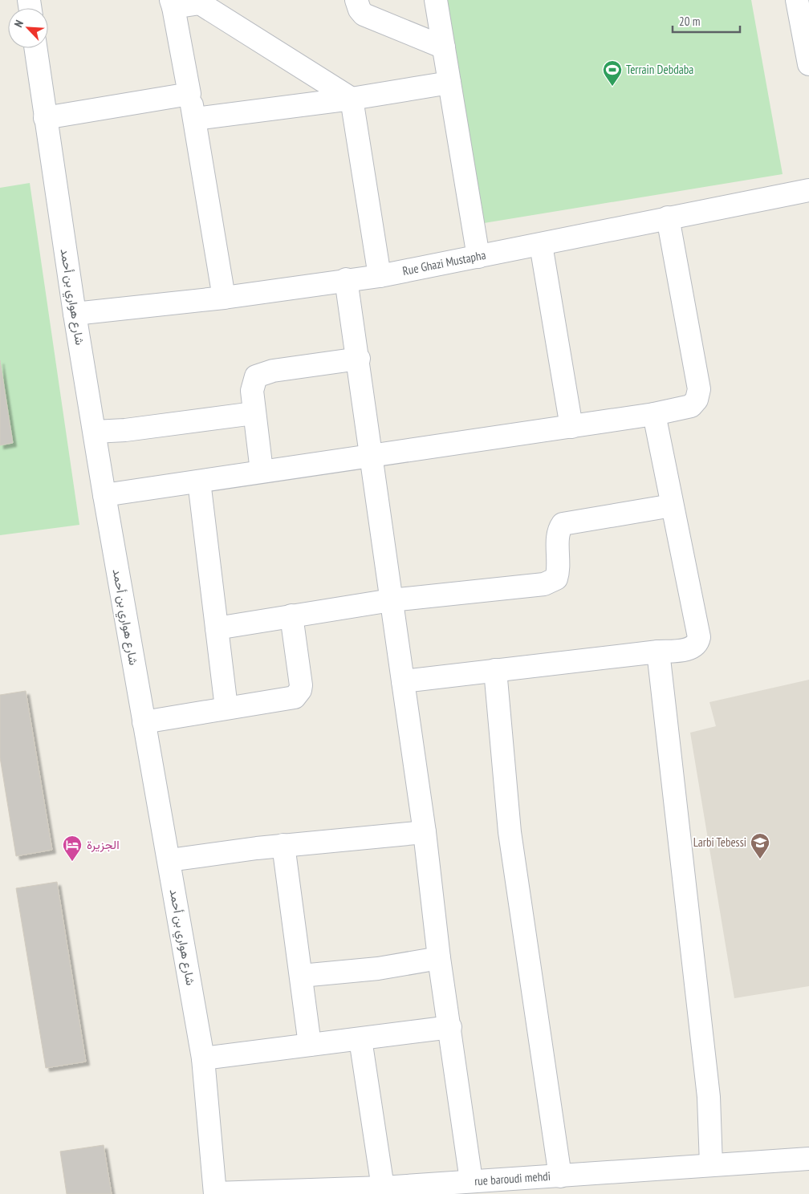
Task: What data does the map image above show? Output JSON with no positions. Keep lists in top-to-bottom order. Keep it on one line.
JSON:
{"streets":{"street":["Rue Ghazi Mustapha","شارع هواري بن أحمد","rue baroudi mehdi"]},"crossings":[["Rue Ghazi Mustapha","شارع هواري بن أحمد"],["شارع هواري بن أحمد","rue baroudi mehdi"]],"places":{"sports":["Terrain Debdaba"],"school or university":["Larbi Tebessi"],"hotel":["الجزيرة"]},"scale_bar":"20 m","north":"top left"}
